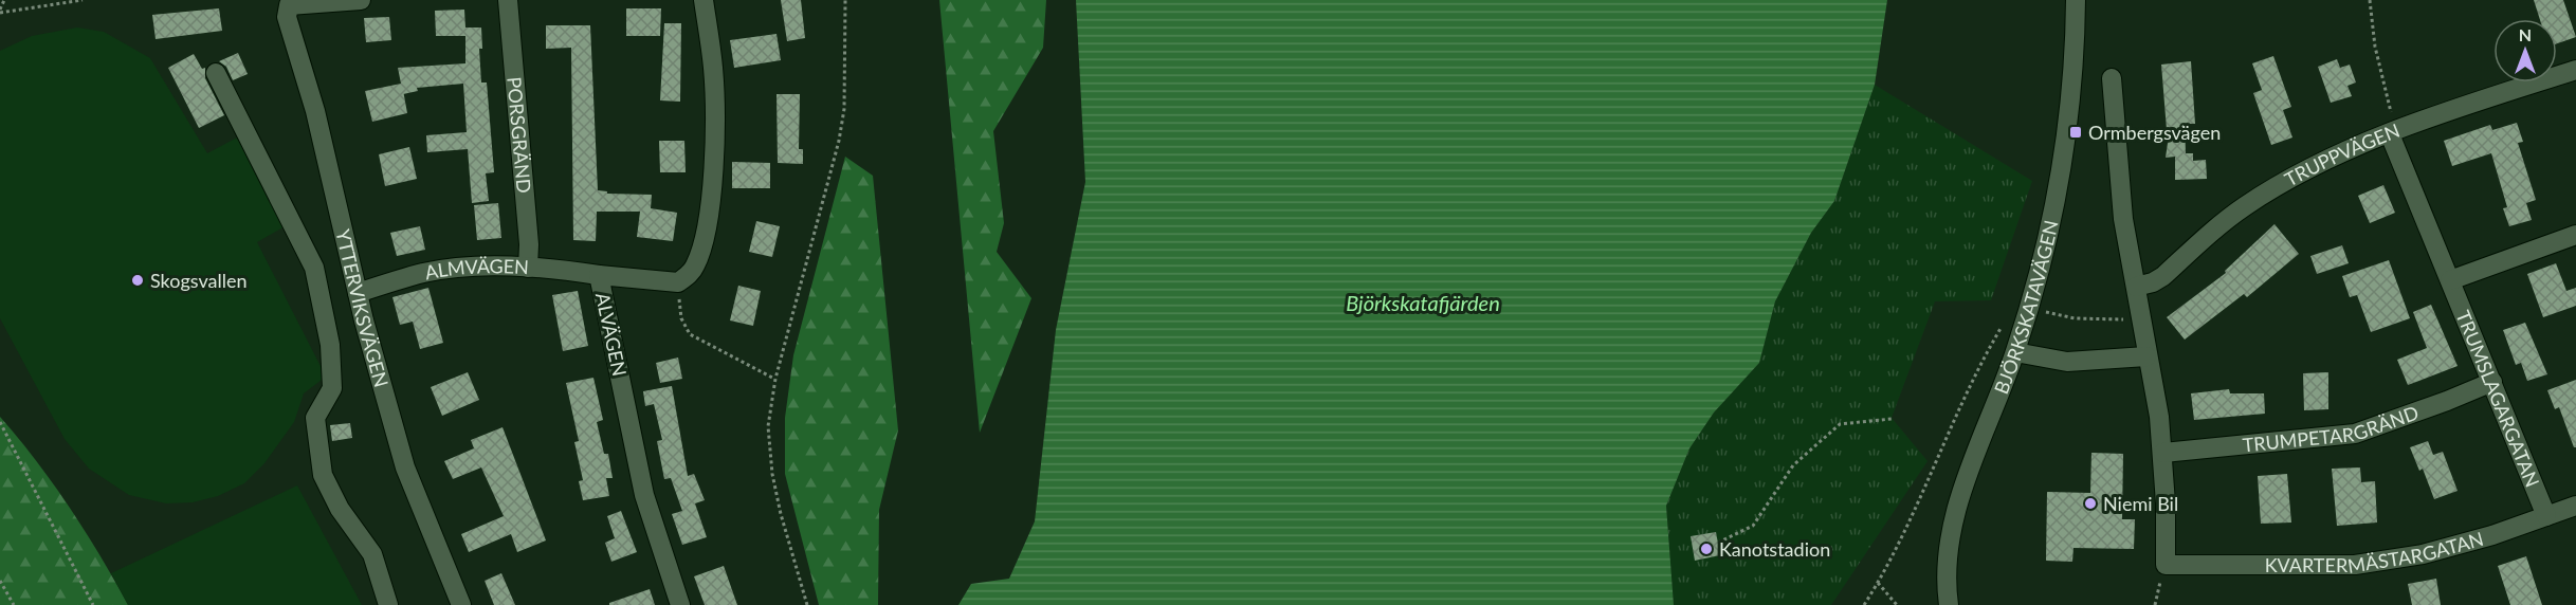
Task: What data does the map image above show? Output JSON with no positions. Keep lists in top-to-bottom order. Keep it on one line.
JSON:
{"streets":{"street":["PORSGRÄND","TRUPPVÄGEN","ALMVÄGEN","BJÖRKSKATAVÄGEN","YTTERVIKSVÄGEN","ALVÄGEN","TRUMSLAGARGATAN","TRUMPETARGRÄND","KVARTERMÄSTARGATAN"]},"crossings":[["PORSGRÄND","ALMVÄGEN"],["TRUPPVÄGEN","TRUMSLAGARGATAN"],["ALMVÄGEN","YTTERVIKSVÄGEN"],["ALMVÄGEN","ALVÄGEN"],["TRUMSLAGARGATAN","TRUMPETARGRÄND"],["TRUMSLAGARGATAN","KVARTERMÄSTARGATAN"]],"water":["Björkskatafjärden"],"places":{"transit":["Ormbergsvägen"],"other":["Skogsvallen","Niemi Bil","Kanotstadion"]},"north":"top"}
